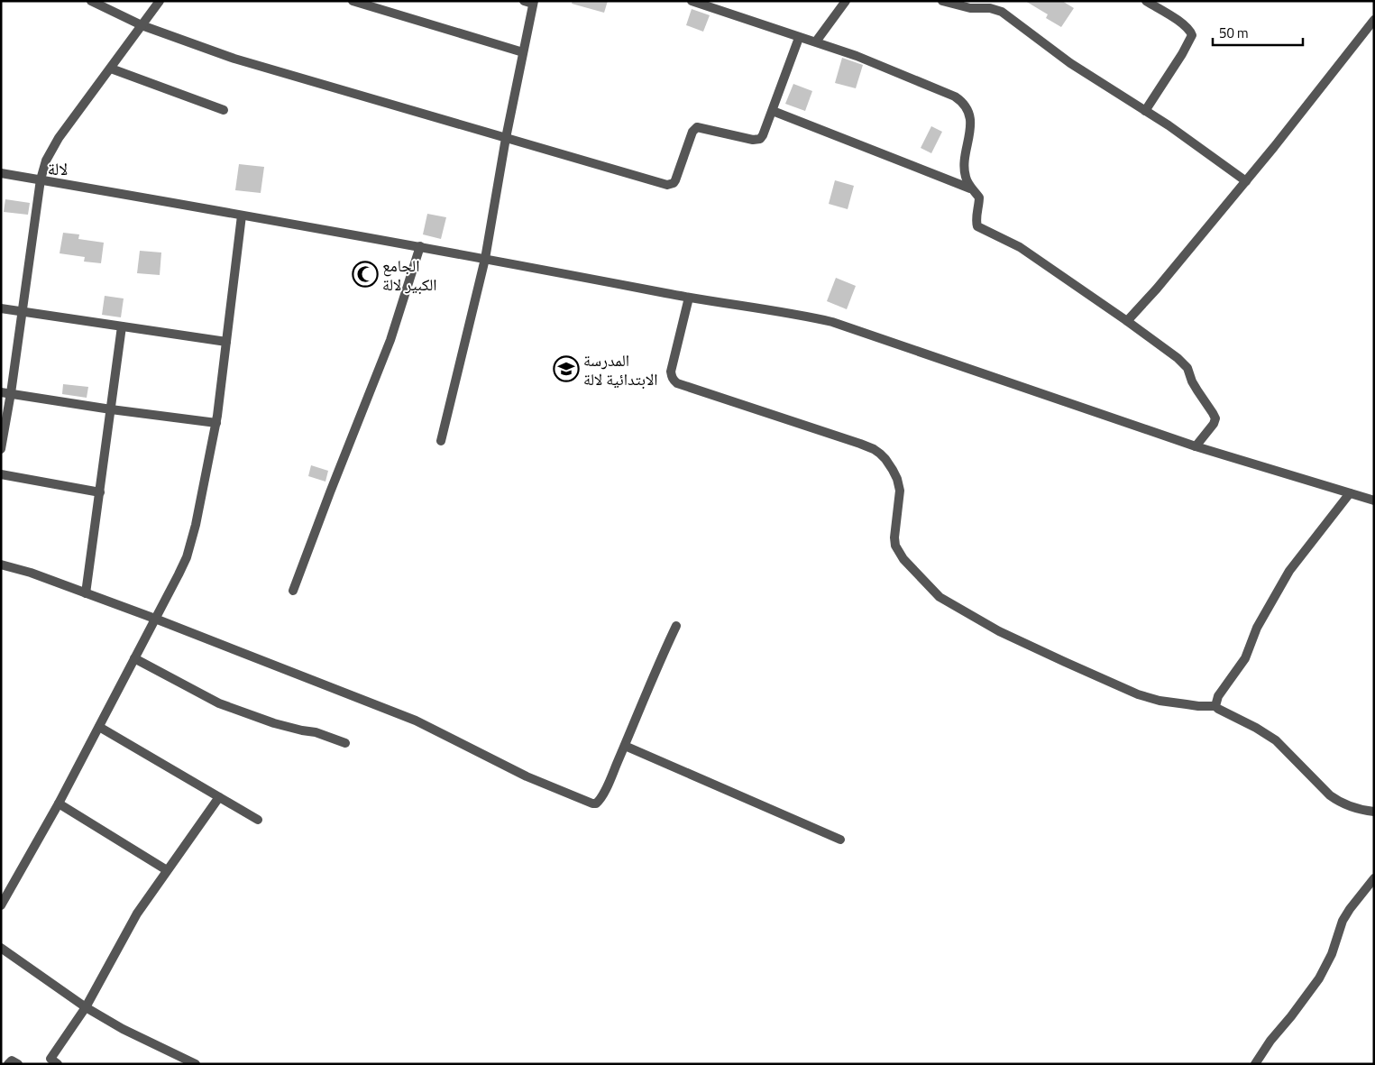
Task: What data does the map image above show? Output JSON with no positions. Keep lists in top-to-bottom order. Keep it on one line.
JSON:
{"districts":["لالة"],"places":{"mosque":["الجامع الكبير لالة"],"school or university":["المدرسة الابتدائية لالة"]},"scale_bar":"50 m"}
